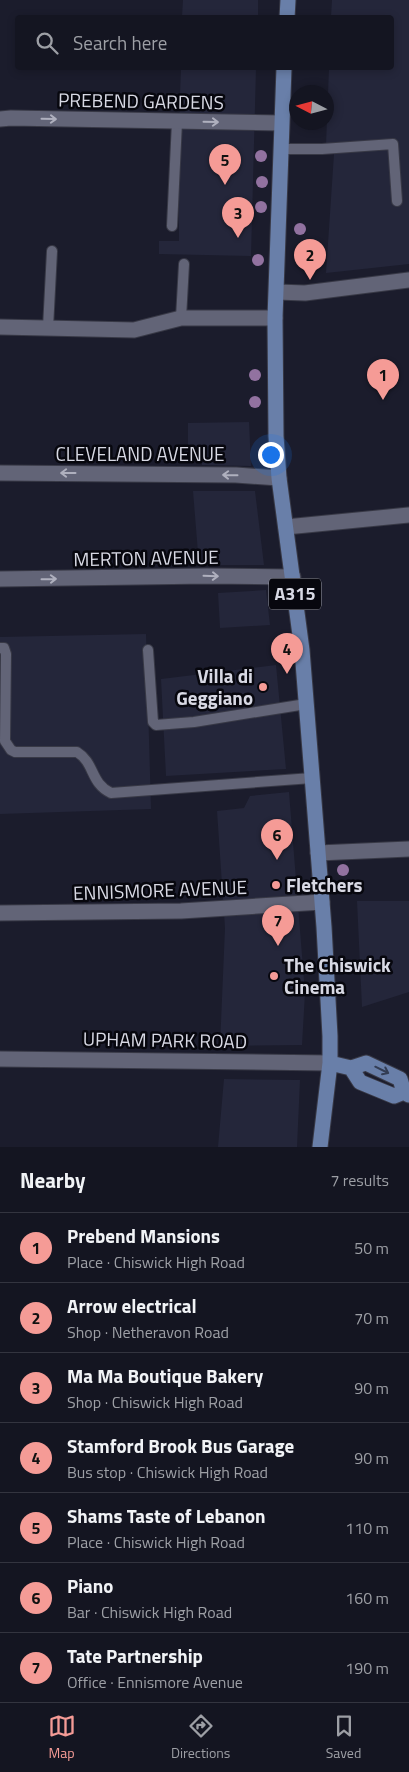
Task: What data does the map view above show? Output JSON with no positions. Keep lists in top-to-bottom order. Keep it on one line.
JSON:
{"streets":{"main road":["A315"],"street":["PREBEND GARDENS","CLEVELAND AVENUE","MERTON AVENUE","ENNISMORE AVENUE","UPHAM PARK ROAD"]},"crossings":[["PREBEND GARDENS","A315"],["CLEVELAND AVENUE","A315"],["MERTON AVENUE","A315"],["A315","ENNISMORE AVENUE"],["A315","UPHAM PARK ROAD"]],"one_way":["PREBEND GARDENS","CLEVELAND AVENUE","MERTON AVENUE"],"places":["Villa di Geggiano","Fletchers","The Chiswick Cinema"],"north":"left","page":{"search":"Search here","pins":["5","3","2","1","4","6","7"],"heading":["Nearby","7 results"],"list":[{"mark":"1","name":"Prebend Mansions","note":"Place · Chiswick High Road","value":"50 m"},{"mark":"2","name":"Arrow electrical","note":"Shop · Netheravon Road","value":"70 m"},{"mark":"3","name":"Ma Ma Boutique Bakery","note":"Shop · Chiswick High Road","value":"90 m"},{"mark":"4","name":"Stamford Brook Bus Garage","note":"Bus stop · Chiswick High Road","value":"90 m"},{"mark":"5","name":"Shams Taste of Lebanon","note":"Place · Chiswick High Road","value":"110 m"},{"mark":"6","name":"Piano","note":"Bar · Chiswick High Road","value":"160 m"},{"mark":"7","name":"Tate Partnership","note":"Office · Ennismore Avenue","value":"190 m"}],"nav":["Map","Directions","Saved"]}}
